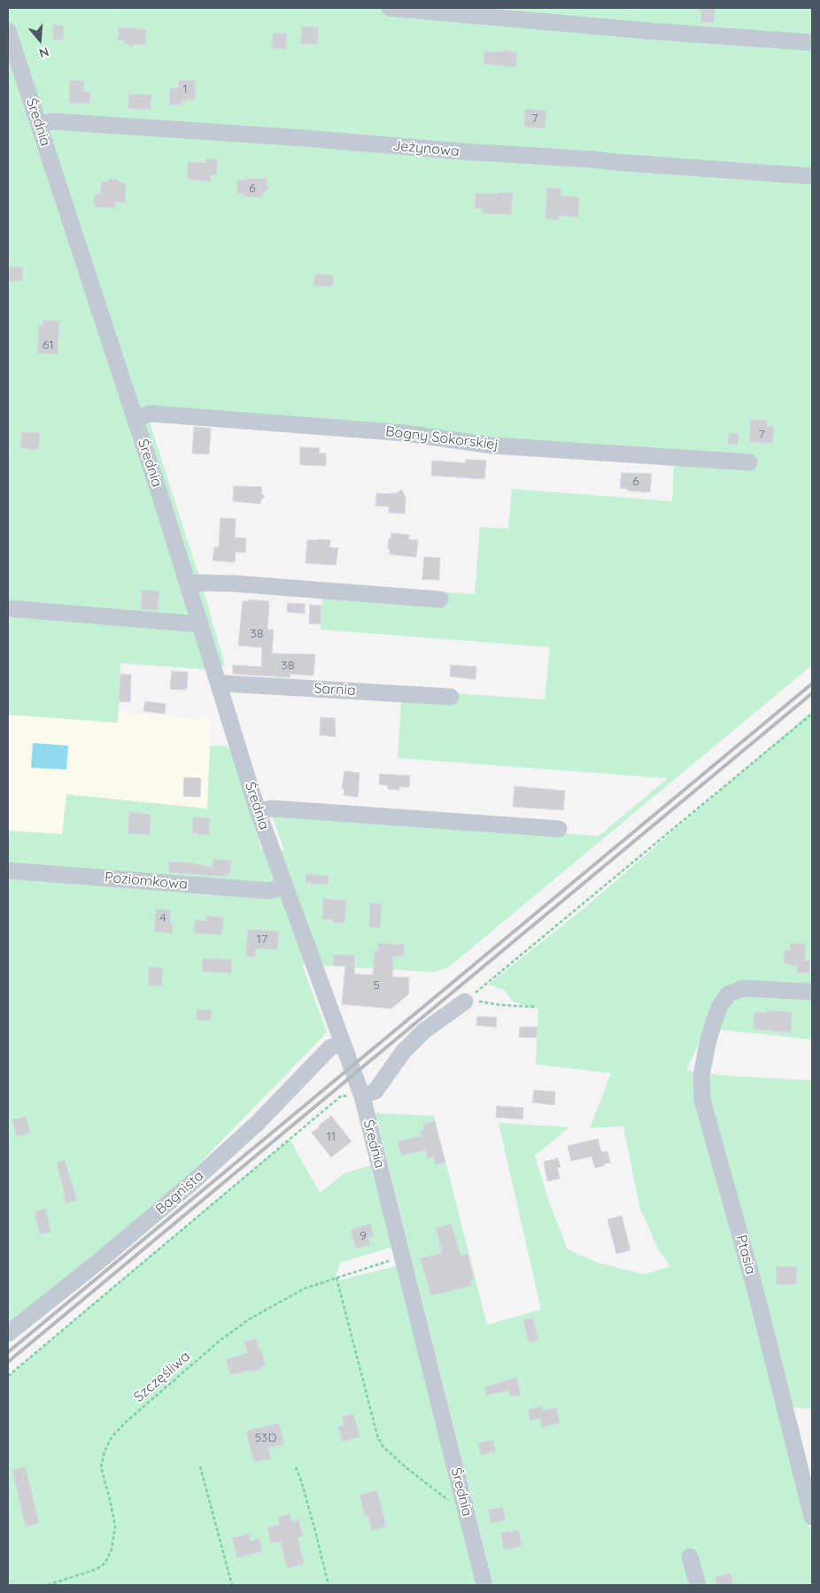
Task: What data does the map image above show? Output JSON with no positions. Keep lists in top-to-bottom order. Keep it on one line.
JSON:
{"streets":{"street":["Średnia","Jeżynowa","Bogny Sokorskiej","Sarnia","Poziomkowa","Bagnista","Ptasia"],"path":["Szczęśliwa"]},"crossings":[["Średnia","Jeżynowa"],["Średnia","Bogny Sokorskiej"],["Średnia","Sarnia"],["Średnia","Poziomkowa"],["Średnia","Bagnista"],["Średnia","Szczęśliwa"]],"house_numbers":["1","7","6","61","7","6","38","38","4","17","5","11","9","53D"],"north":"bottom"}
